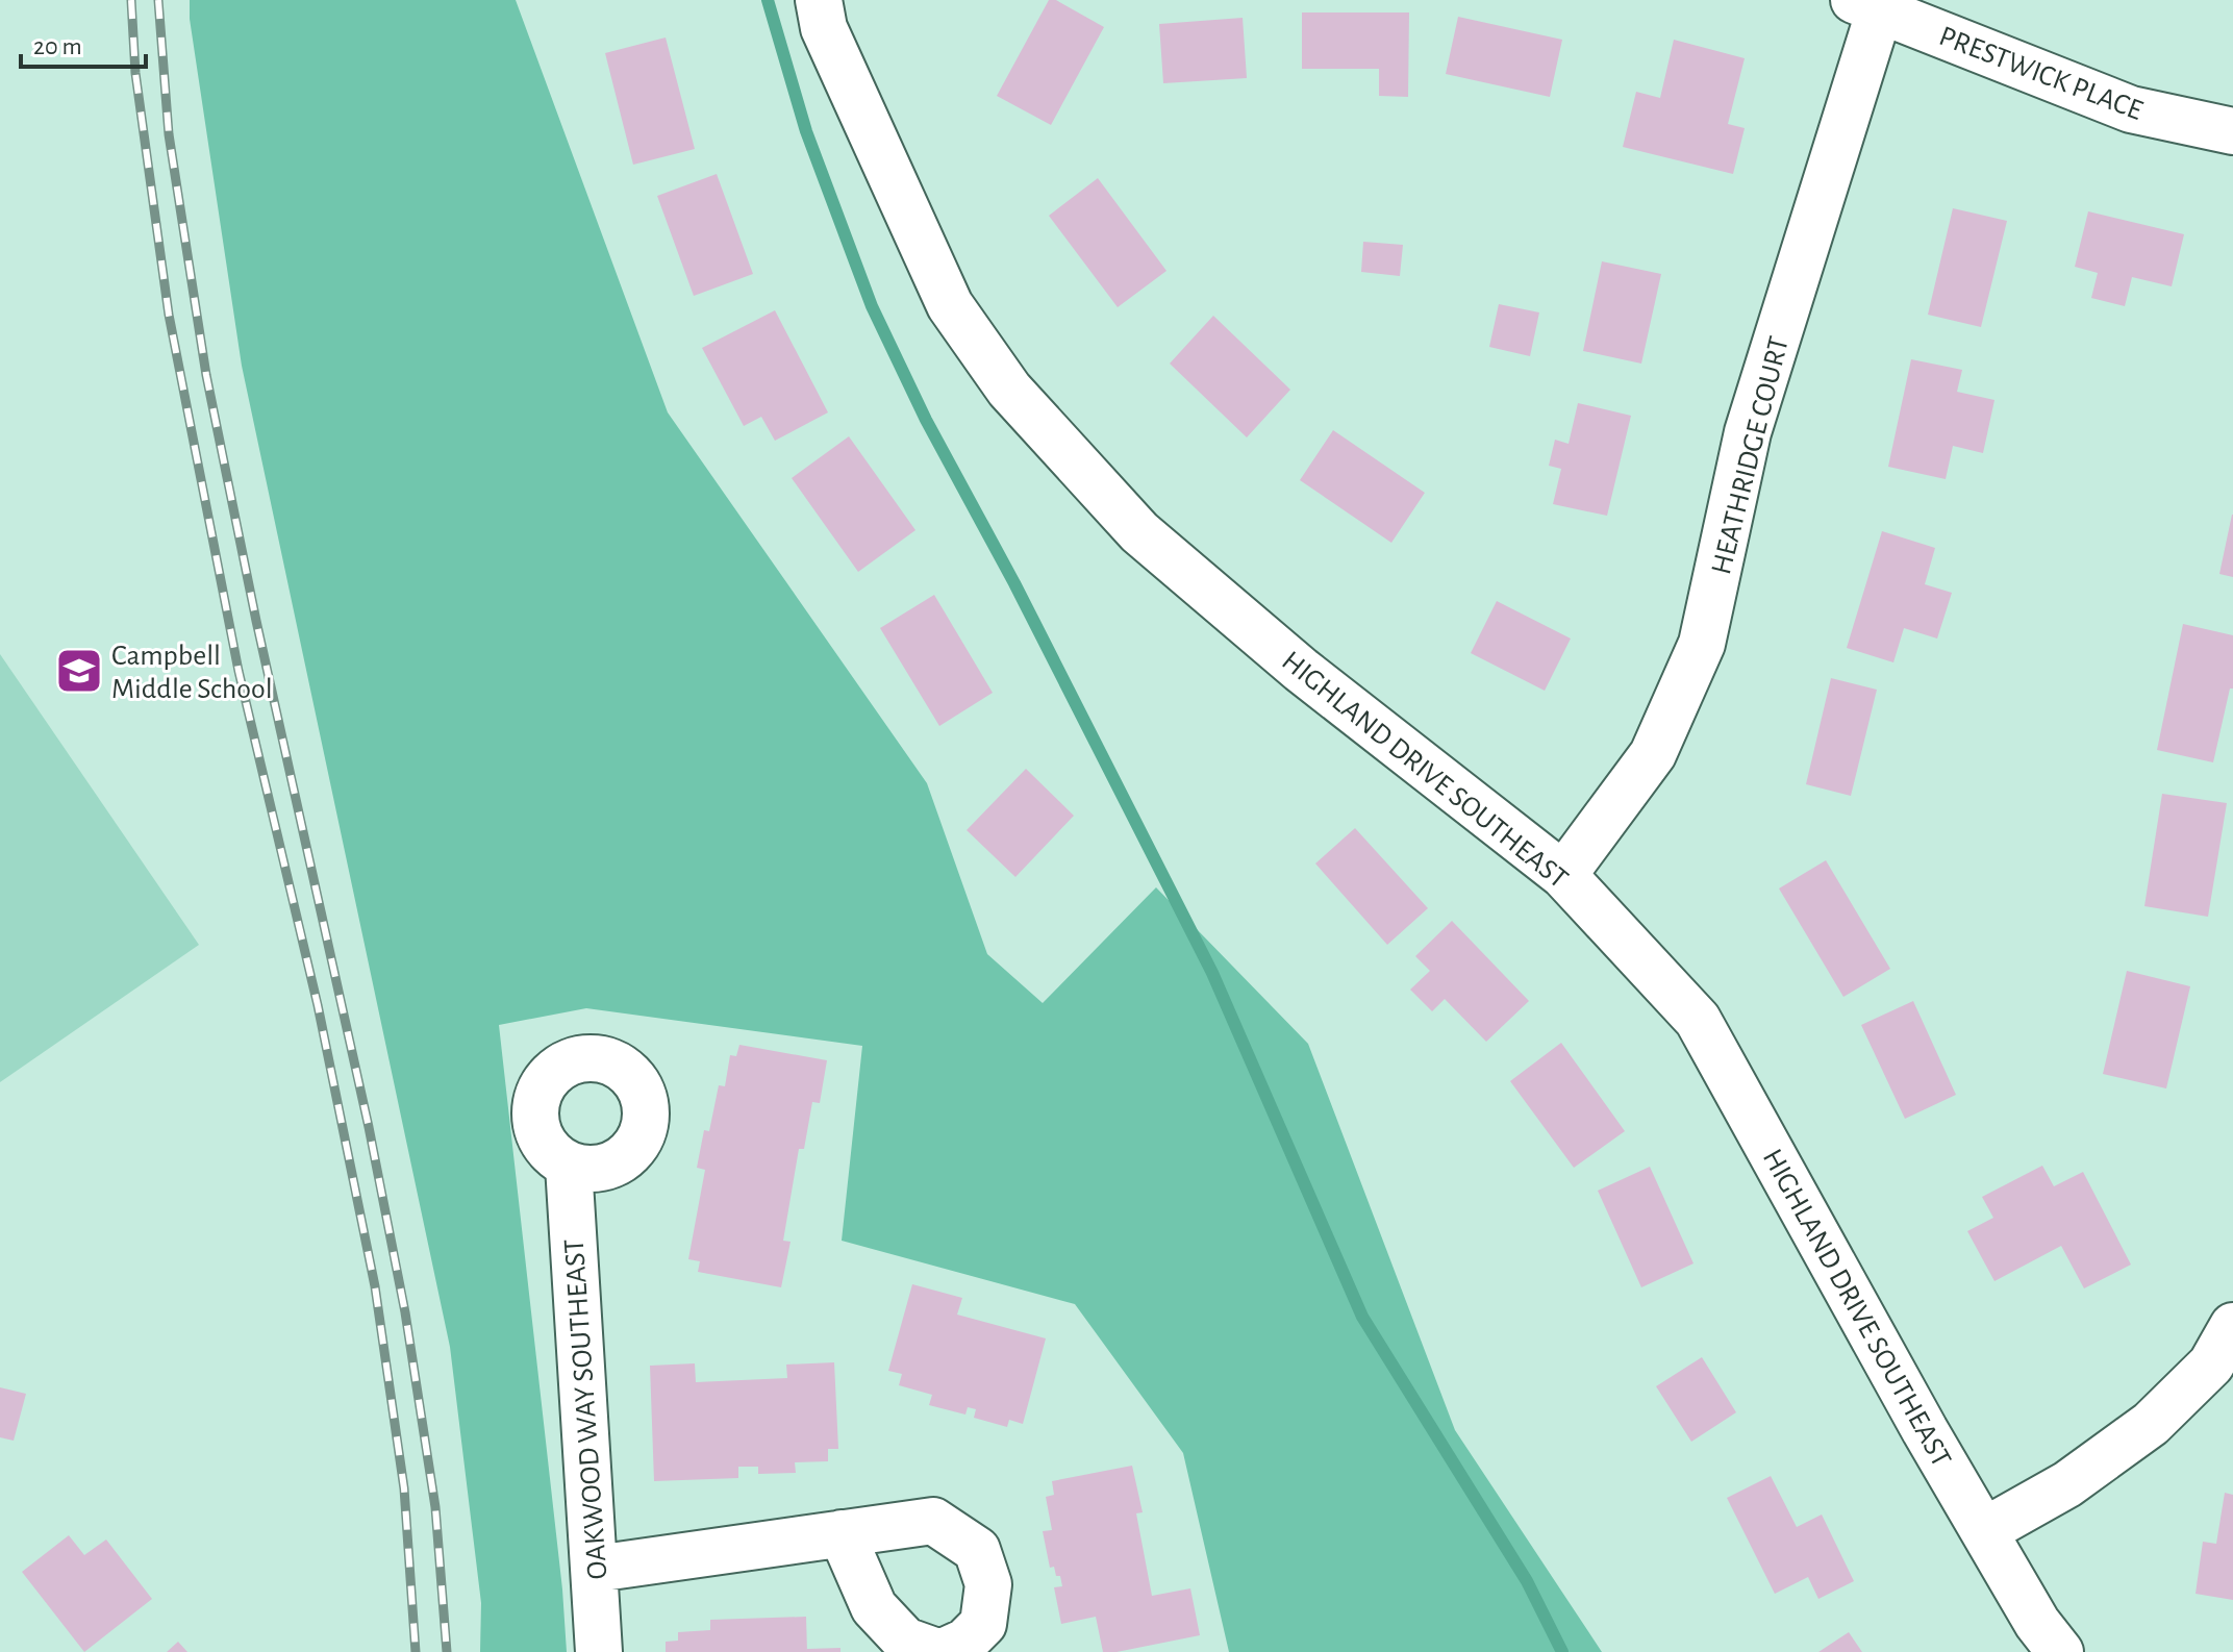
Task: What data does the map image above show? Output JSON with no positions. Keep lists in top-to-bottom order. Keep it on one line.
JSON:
{"streets":{"street":["PRESTWICK PLACE","HEATHRIDGE COURT","HIGHLAND DRIVE SOUTHEAST","OAKWOOD WAY SOUTHEAST"]},"crossings":[["PRESTWICK PLACE","HEATHRIDGE COURT"],["HEATHRIDGE COURT","HIGHLAND DRIVE SOUTHEAST"]],"places":{"school or university":["Campbell Middle School"]},"scale_bar":"20 m"}
